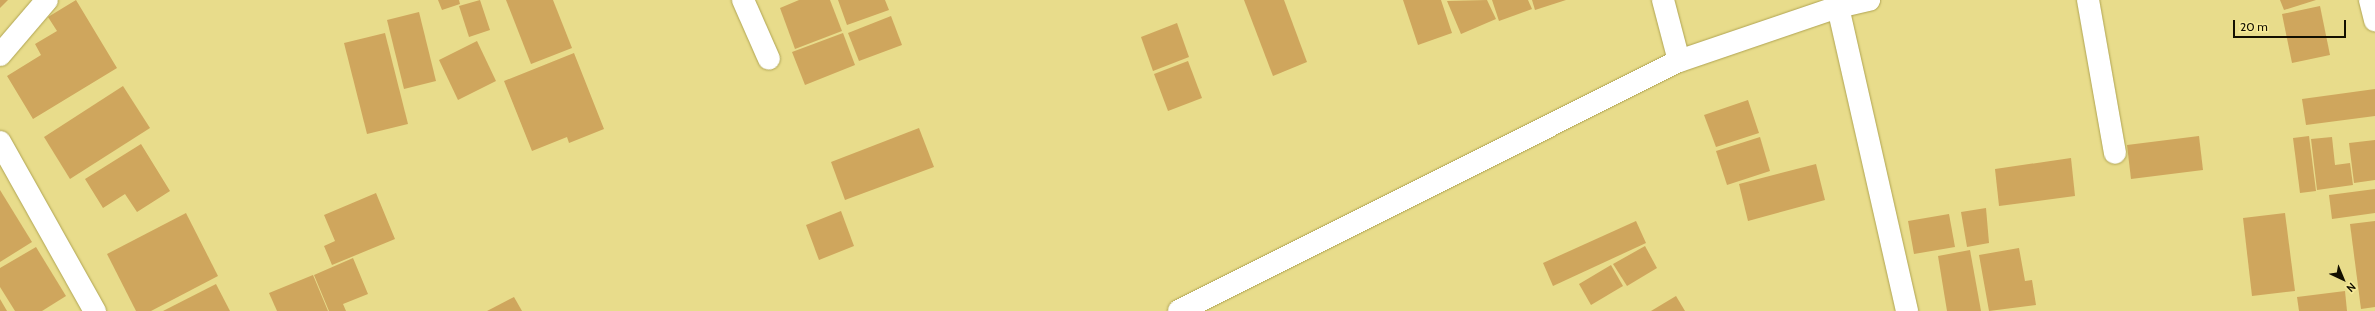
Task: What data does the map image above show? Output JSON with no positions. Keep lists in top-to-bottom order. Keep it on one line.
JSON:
{"scale_bar":"20 m","north":"bottom right"}
